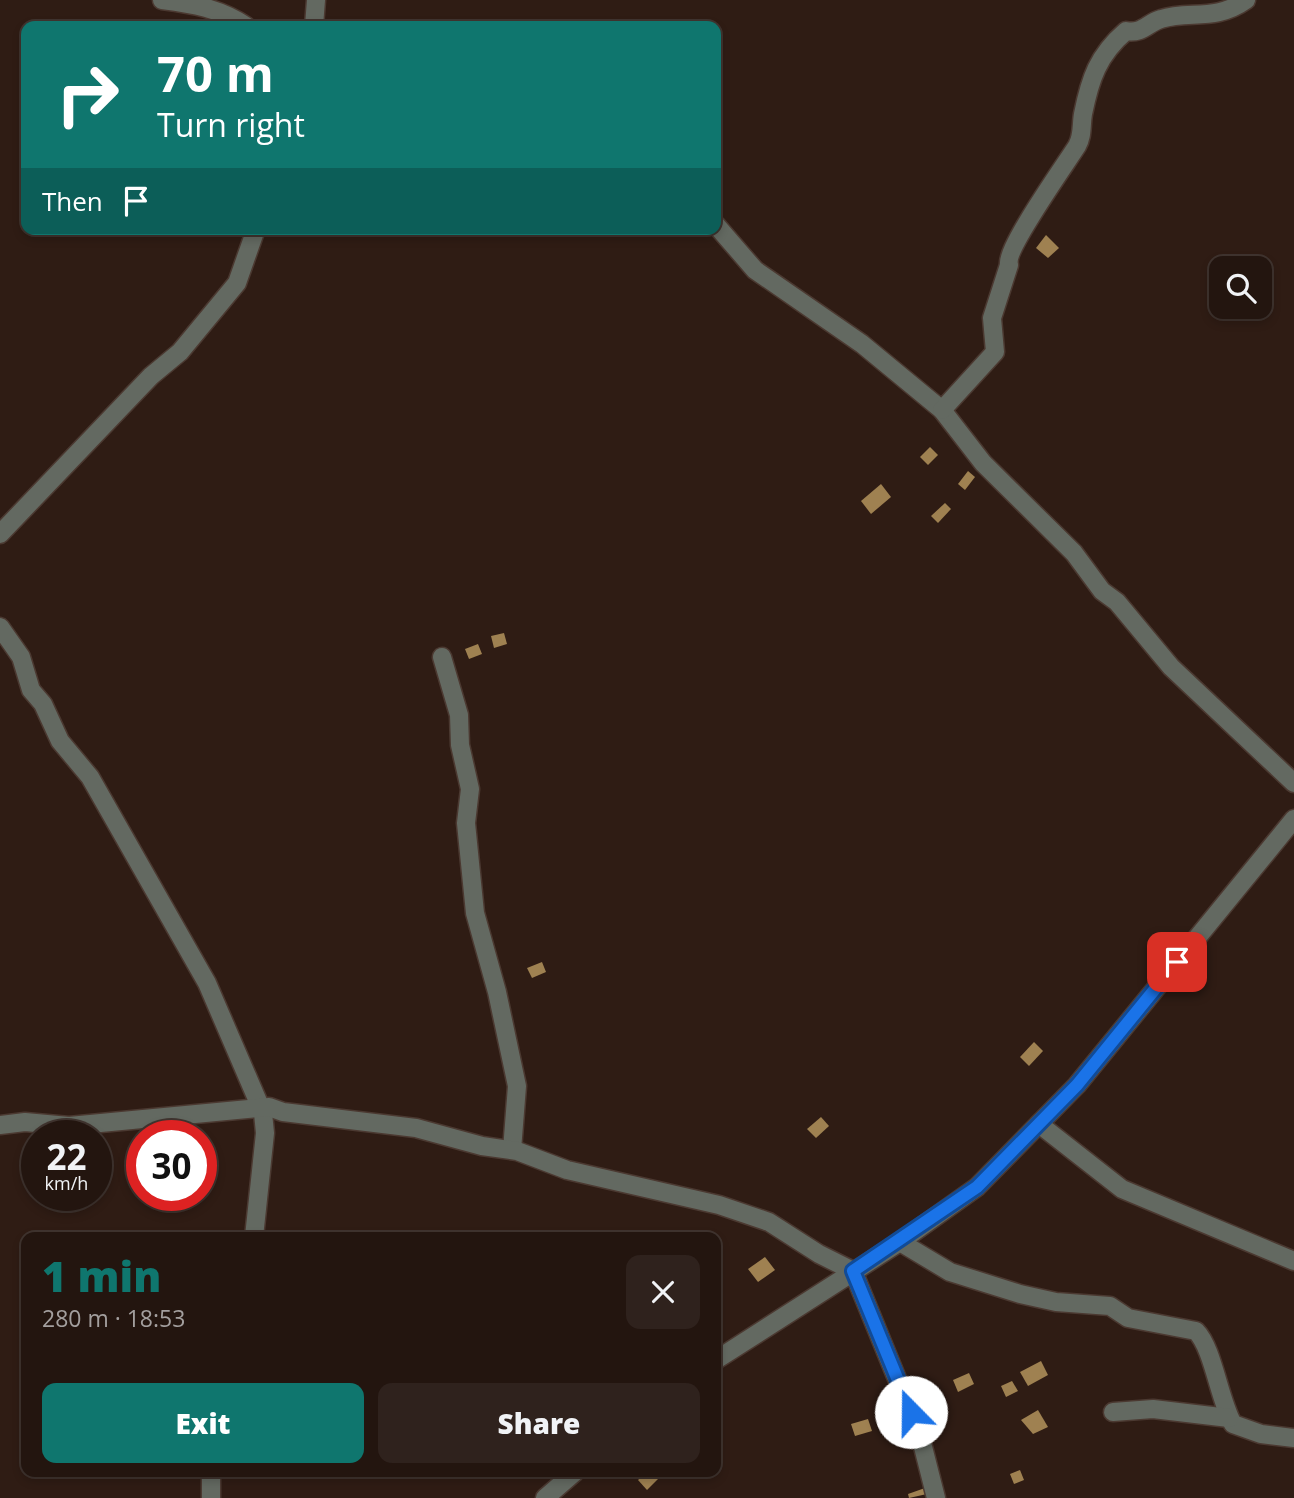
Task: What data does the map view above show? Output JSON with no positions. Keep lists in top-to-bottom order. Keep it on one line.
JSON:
{"page":{"turn":["70 m","Turn right"],"then":"Then","speed":"22 km/h","limit":"30","heading":["1 min","280 m · 18:53"],"buttons":["Exit","Share"]}}
